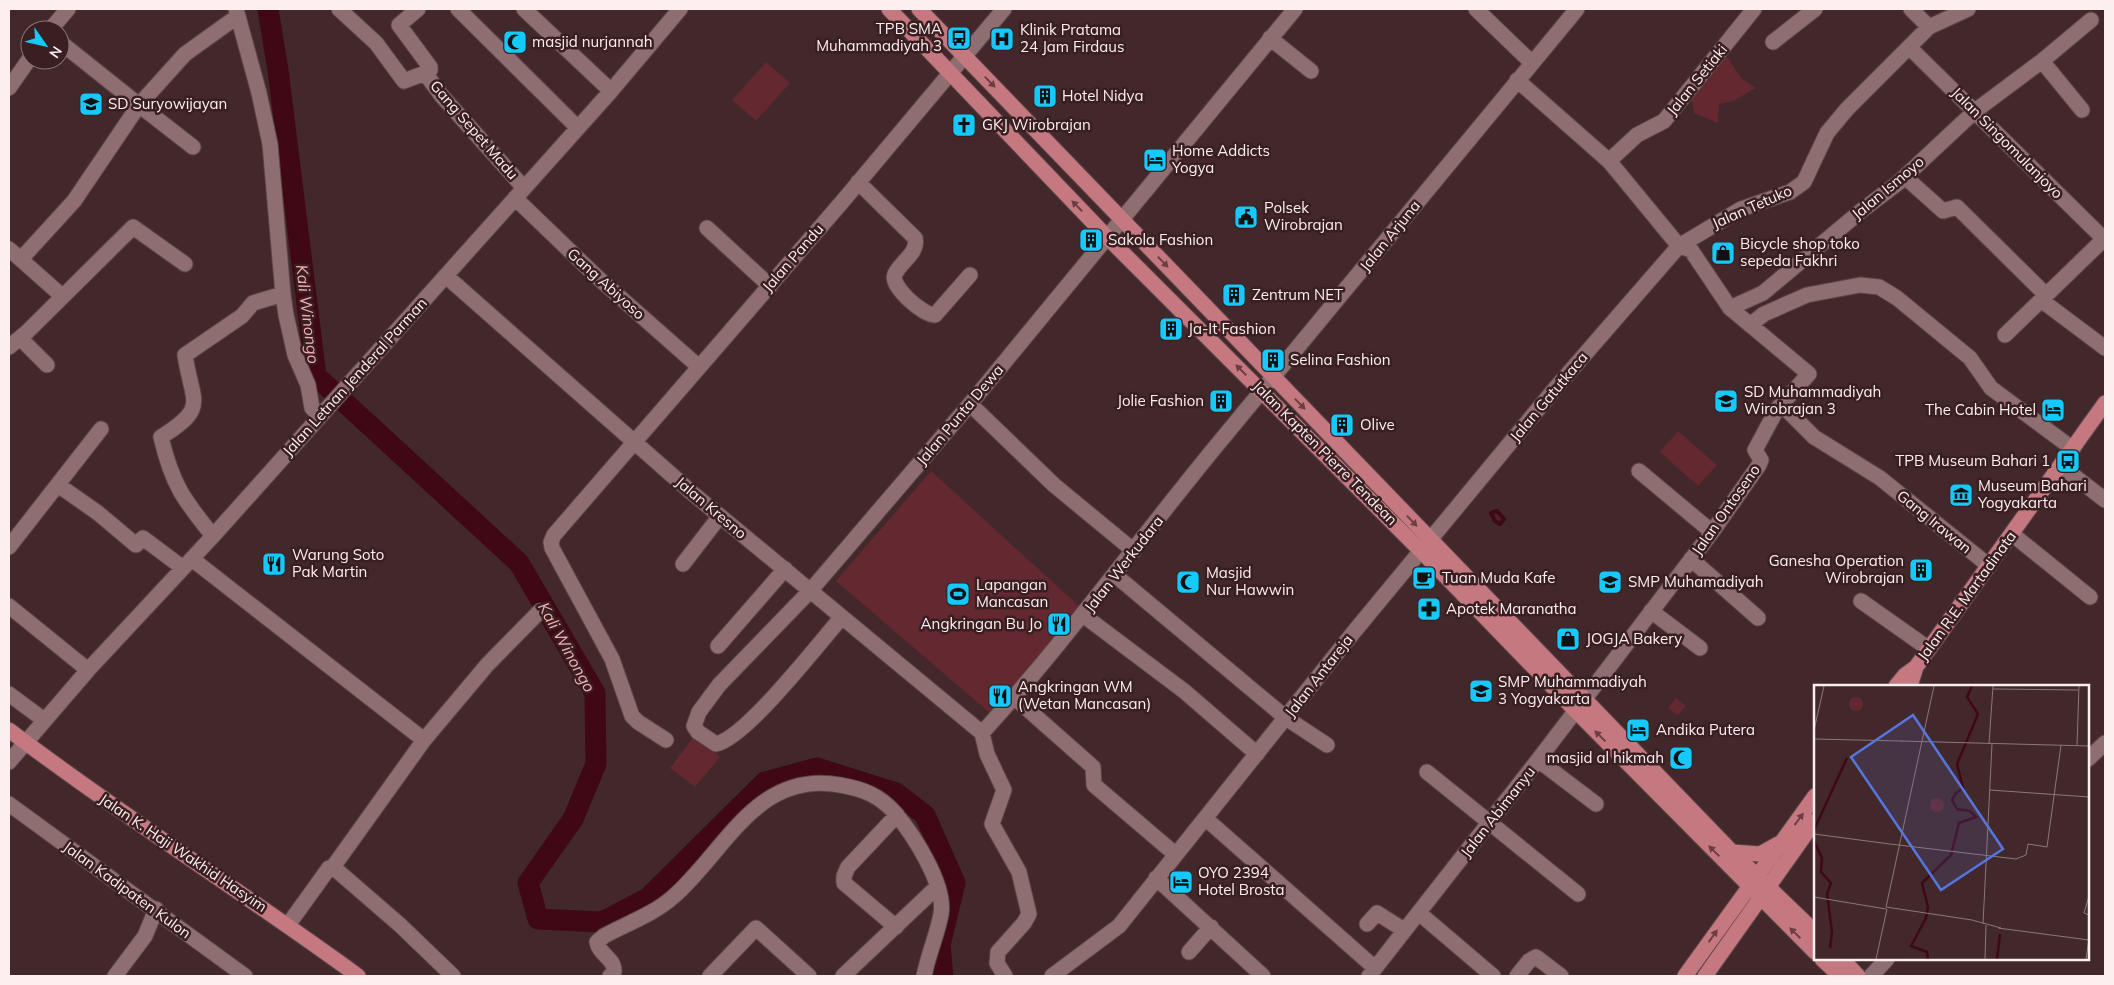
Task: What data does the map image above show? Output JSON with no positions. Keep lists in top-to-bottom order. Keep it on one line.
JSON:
{"streets":{"main road":["Jalan Kapten Pierre Tendean","Jalan R.E. Martadinata","Jalan K. Haji Wakhid Hasyim"],"street":["Jalan Setiaki","Gang Sepet Madu","Jalan Singomulanjoyo","Jalan Ismoyo","Jalan Tetuko","Jalan Arjuna","Jalan Pandu","Gang Abiyoso","Jalan Letnan Jenderal Parman","Jalan Gatutkaca","Jalan Punta Dewa","Jalan Kresno","Jalan Ontoseno","Gang Irawan","Jalan Werkudara","Jalan Antareja","Jalan Abimanyu","Jalan Kadipaten Kulon"]},"crossings":[["Gang Sepet Madu","Gang Abiyoso"],["Gang Sepet Madu","Jalan Letnan Jenderal Parman"],["Jalan Singomulanjoyo","Jalan Ismoyo"],["Jalan Singomulanjoyo","Jalan Tetuko"],["Jalan Ismoyo","Jalan Ontoseno"],["Jalan Tetuko","Jalan Gatutkaca"],["Jalan Tetuko","Jalan Ontoseno"],["Jalan Arjuna","Jalan Kapten Pierre Tendean"],["Jalan Arjuna","Jalan Werkudara"],["Jalan Pandu","Gang Abiyoso"],["Jalan Pandu","Jalan Kapten Pierre Tendean"],["Jalan Pandu","Jalan Kresno"],["Gang Abiyoso","Jalan Letnan Jenderal Parman"],["Jalan Letnan Jenderal Parman","Jalan Kresno"],["Jalan Letnan Jenderal Parman","Jalan K. Haji Wakhid Hasyim"],["Jalan Gatutkaca","Jalan Kapten Pierre Tendean"],["Jalan Gatutkaca","Jalan Ontoseno"],["Jalan Gatutkaca","Jalan Antareja"],["Jalan Punta Dewa","Jalan Kapten Pierre Tendean"],["Jalan Punta Dewa","Jalan Kresno"],["Jalan Kapten Pierre Tendean","Jalan Ontoseno"],["Jalan Kapten Pierre Tendean","Jalan Werkudara"],["Jalan Kapten Pierre Tendean","Jalan Antareja"],["Jalan Kapten Pierre Tendean","Jalan Abimanyu"],["Jalan Kresno","Jalan Werkudara"],["Jalan Ontoseno","Gang Irawan"],["Jalan Ontoseno","Jalan Abimanyu"],["Gang Irawan","Jalan R.E. Martadinata"]],"water":["Kali Winongo"],"places":{"bus stop":["TPB SMA Muhammadiyah 3","TPB Museum Bahari 1"],"hospital":["Klinik Pratama 24 Jam Firdaus"],"mosque":["masjid nurjannah","Masjid Nur Hawwin","masjid al hikmah"],"building":["Hotel Nidya","Sakola Fashion","Zentrum NET","Ja-It Fashion","Selina Fashion","Jolie Fashion","Olive","Ganesha Operation Wirobrajan"],"school or university":["SD Suryowijayan","SD Muhammadiyah Wirobrajan 3","SMP Muhamadiyah","SMP Muhammadiyah 3 Yogyakarta"],"church":["GKJ Wirobrajan"],"hotel":["Home Addicts Yogya","The Cabin Hotel","Andika Putera","OYO 2394 Hotel Brosta"],"public building":["Polsek Wirobrajan"],"shop":["Bicycle shop toko sepeda Fakhri","JOGJA Bakery"],"museum":["Museum Bahari Yogyakarta"],"restaurant":["Warung Soto Pak Martin","Angkringan Bu Jo","Angkringan WM (Wetan Mancasan)"],"cafe":["Tuan Muda Kafe"],"sports":["Lapangan Mancasan"],"pharmacy":["Apotek Maranatha"]},"north":"bottom right"}
